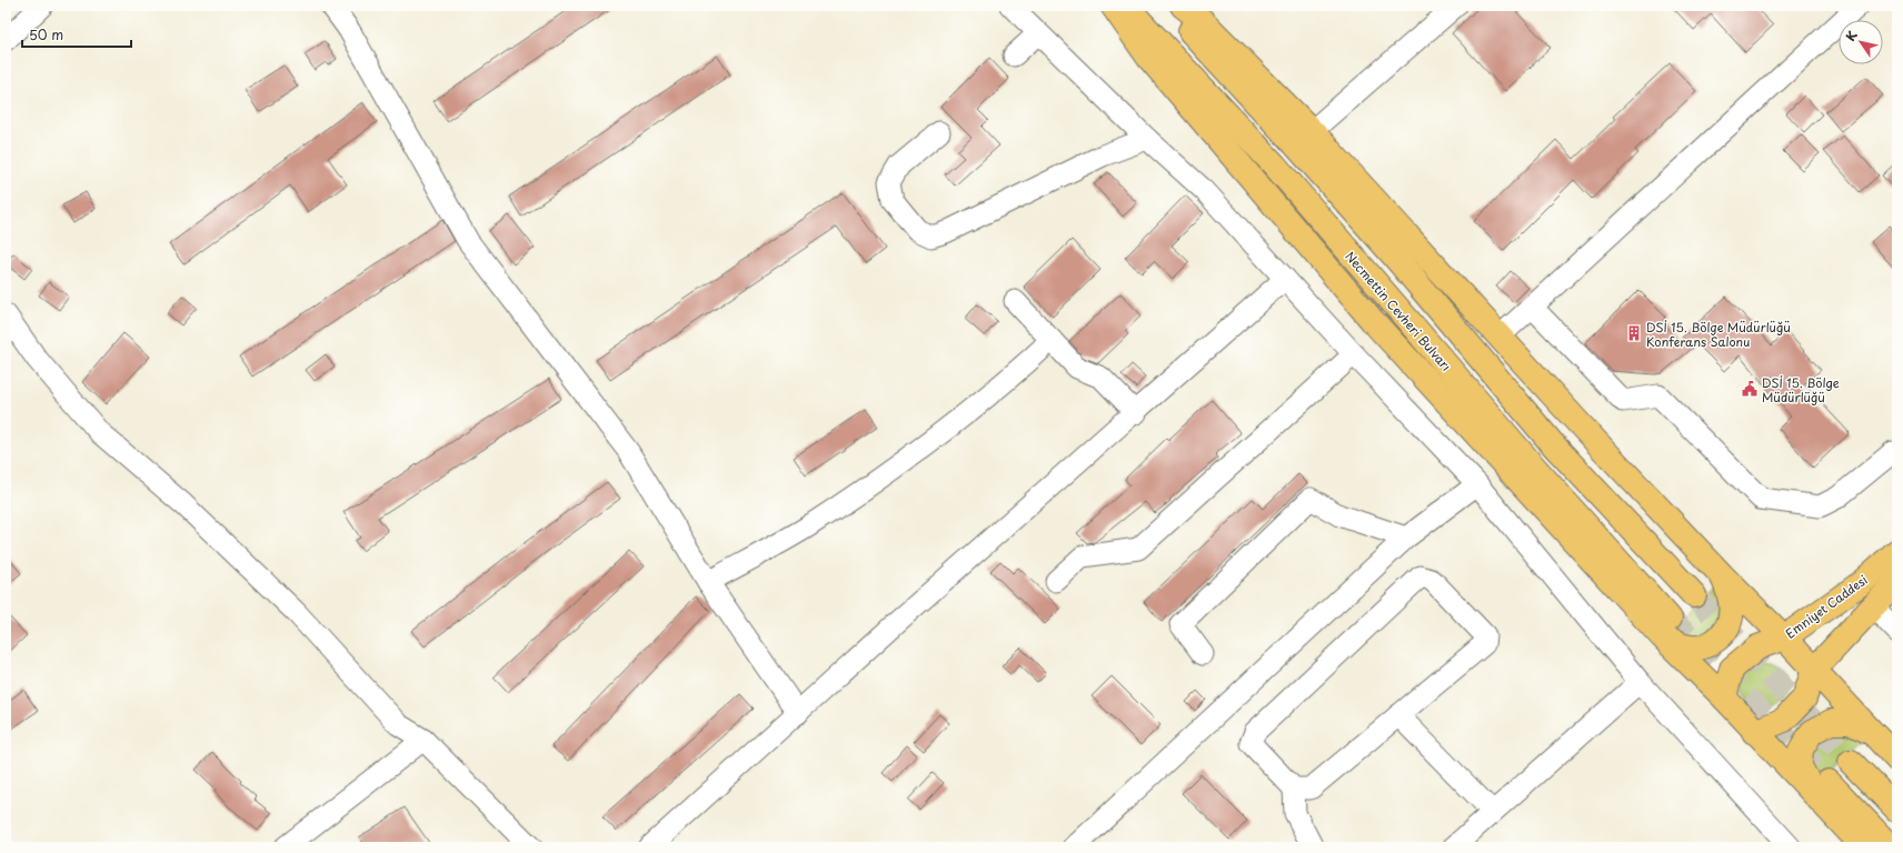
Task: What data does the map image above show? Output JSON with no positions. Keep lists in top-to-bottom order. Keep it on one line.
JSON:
{"streets":{"main road":["Necmettin Cevheri Bulvarı","Emniyet Caddesi"]},"places":{"building":["DSİ 15. Bölge Müdürlüğü Konferans Salonu"],"public building":["DSİ 15. Bölge Müdürlüğü"]},"scale_bar":"50 m","north":"top left"}
